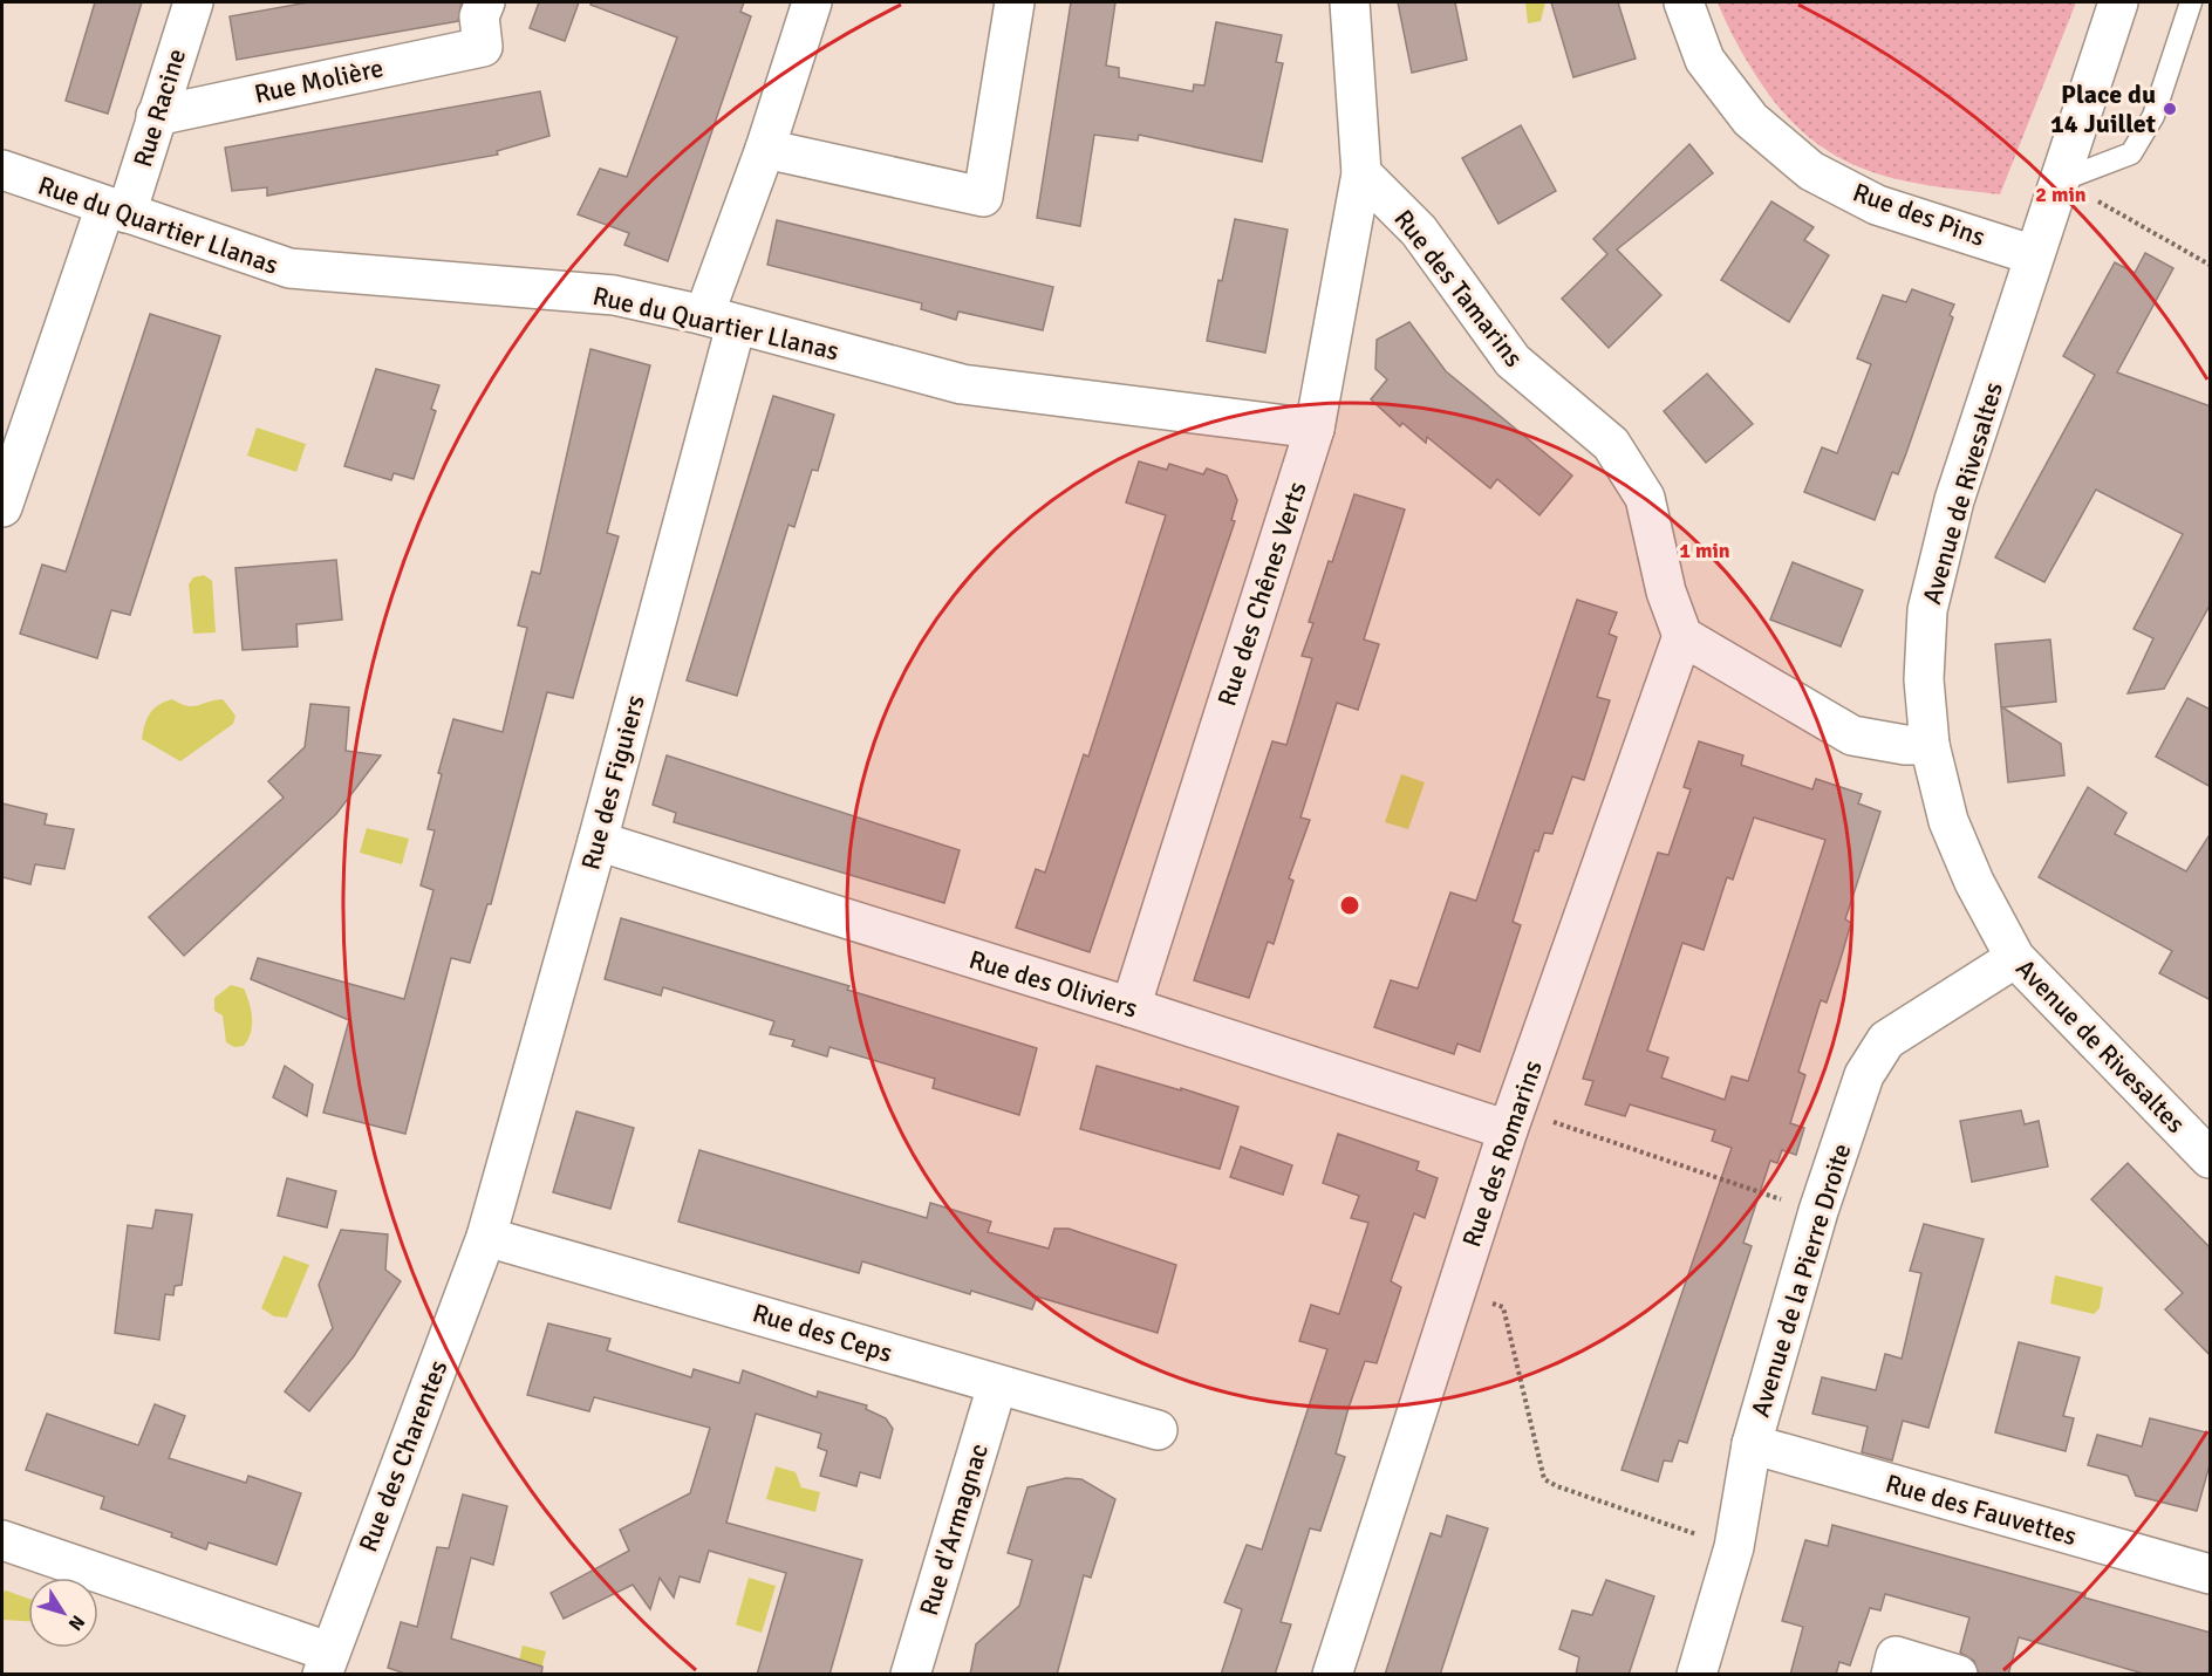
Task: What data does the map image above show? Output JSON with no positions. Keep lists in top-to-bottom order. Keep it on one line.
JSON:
{"streets":{"street":["Rue Molière","Rue Racine","Rue des Pins","Rue du Quartier Llanas","Rue des Tamarins","Avenue de Rivesaltes","Rue des Chênes Verts","Rue des Figuiers","Rue des Oliviers","Rue des Romarins","Avenue de la Pierre Droite","Rue des Ceps","Rue des Charentes","Rue des Fauvettes","Rue d'Armagnac"]},"crossings":[["Rue Molière","Rue Racine"],["Rue Racine","Rue du Quartier Llanas"],["Rue des Pins","Avenue de Rivesaltes"],["Rue du Quartier Llanas","Rue des Chênes Verts"],["Rue du Quartier Llanas","Rue des Figuiers"],["Rue des Tamarins","Rue des Chênes Verts"],["Rue des Tamarins","Rue des Romarins"],["Avenue de Rivesaltes","Avenue de la Pierre Droite"],["Rue des Chênes Verts","Rue des Oliviers"],["Rue des Figuiers","Rue des Oliviers"],["Rue des Figuiers","Rue des Ceps"],["Rue des Figuiers","Rue des Charentes"],["Rue des Oliviers","Rue des Romarins"],["Avenue de la Pierre Droite","Rue des Fauvettes"],["Rue des Ceps","Rue des Charentes"],["Rue des Ceps","Rue d'Armagnac"]],"places":["Place du 14 Juillet"],"north":"bottom right","rings":["2 min","1 min"]}
